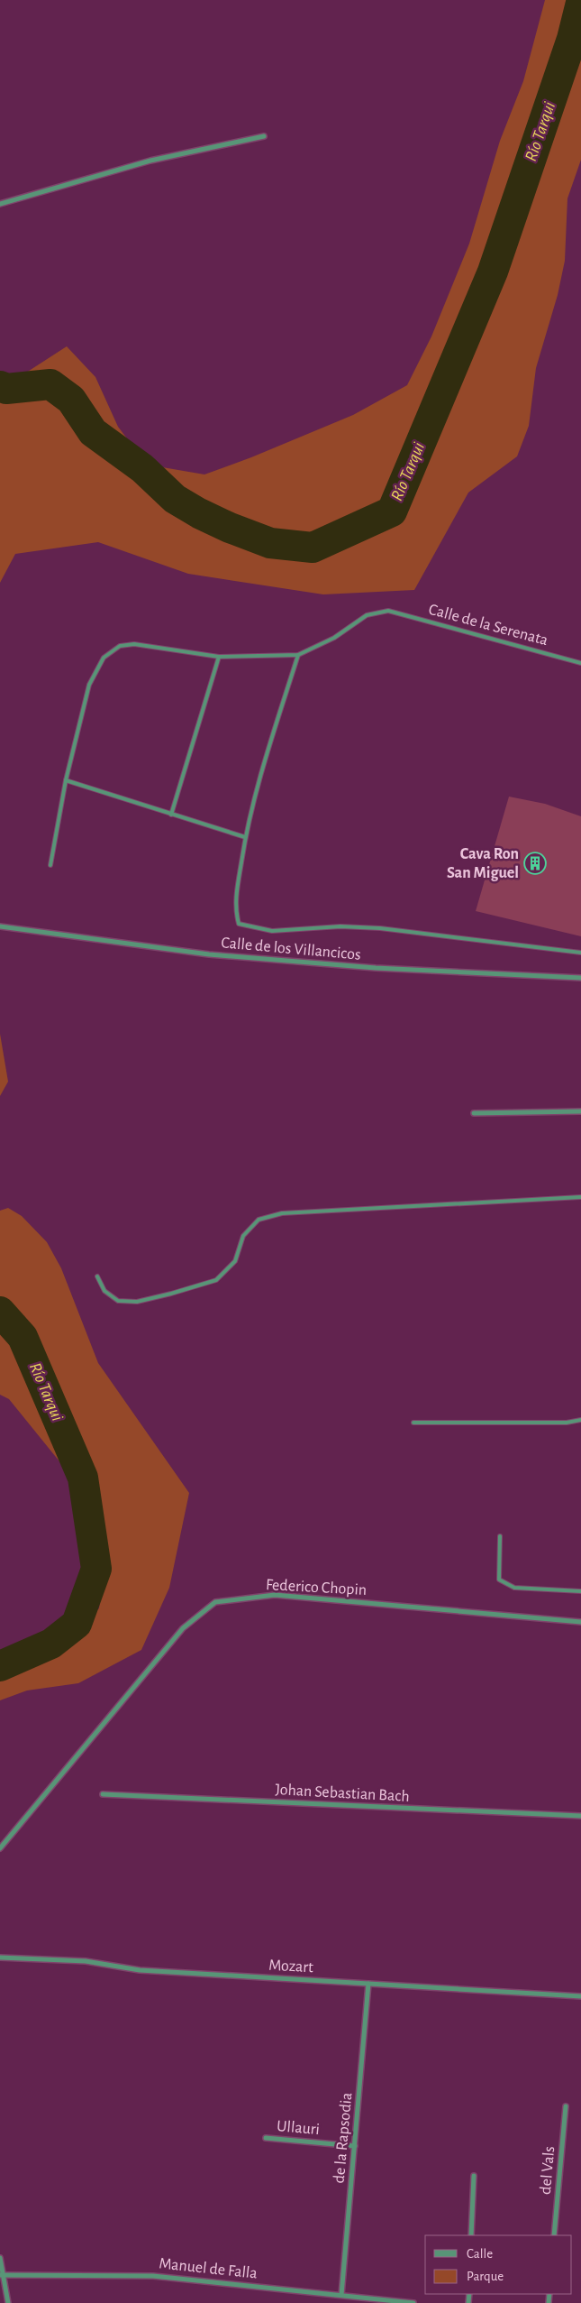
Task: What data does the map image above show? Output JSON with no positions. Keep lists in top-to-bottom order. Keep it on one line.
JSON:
{"streets":{"street":["Calle de los Villancicos","Federico Chopin","Johan Sebastian Bach","Mozart","Ullauri","de la Rapsodia","del Vals","Manuel de Falla"],"lane":["Calle de la Serenata"]},"crossings":[["Mozart","de la Rapsodia"],["Ullauri","de la Rapsodia"],["de la Rapsodia","Manuel de Falla"]],"water":["Río Tarqui"],"places":{"building":["Cava Ron San Miguel"]},"legend":["Calle","Parque"]}
